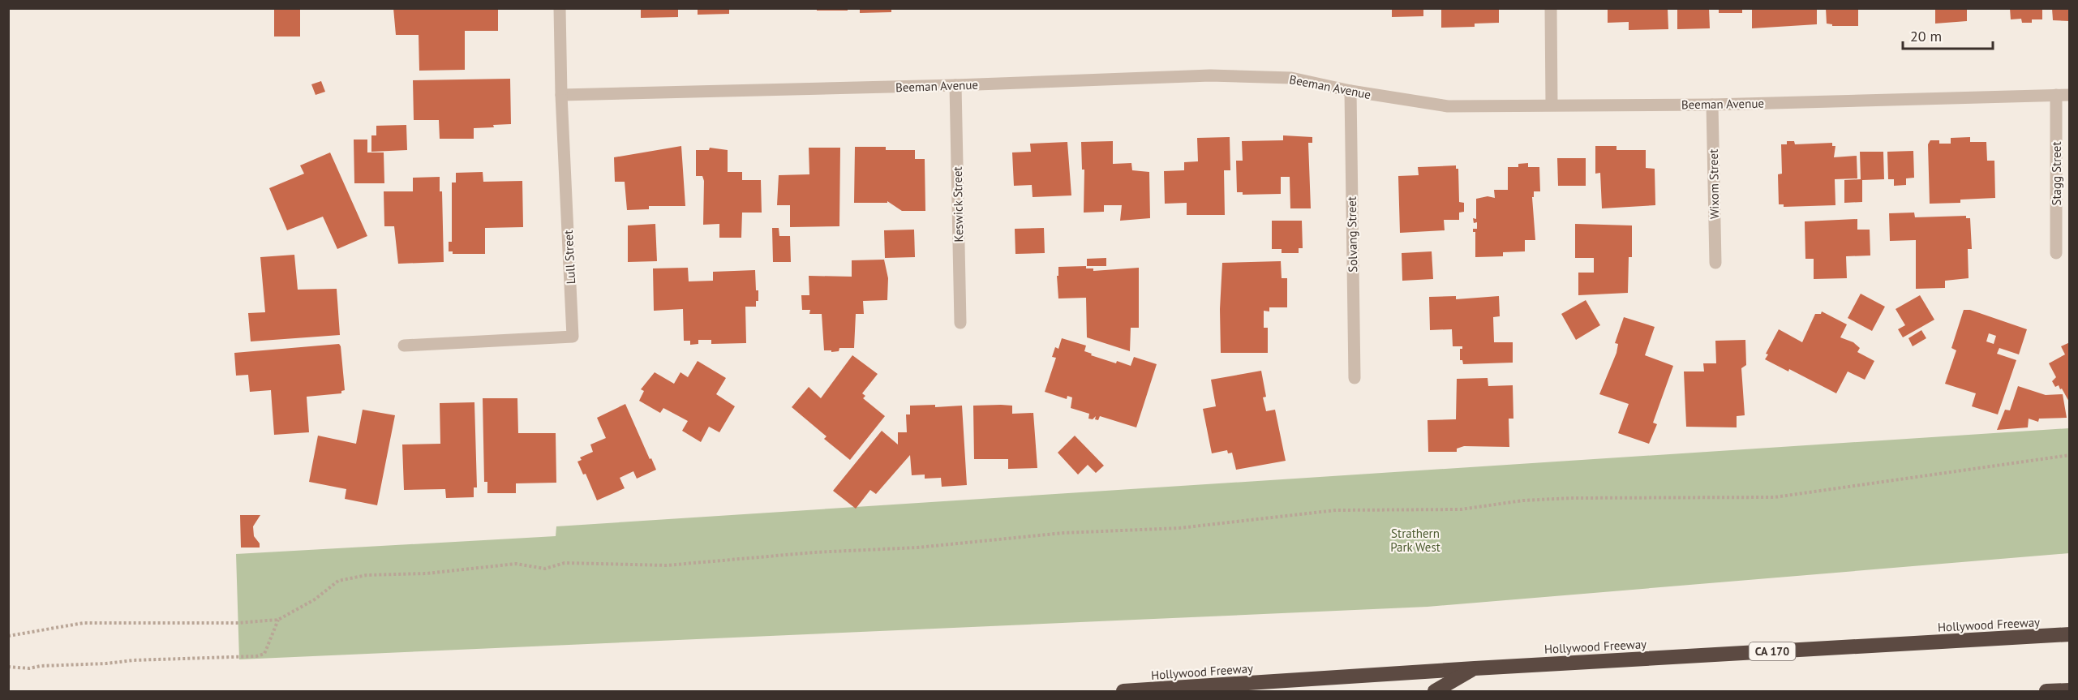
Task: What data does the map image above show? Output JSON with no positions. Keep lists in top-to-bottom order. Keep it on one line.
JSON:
{"streets":{"highway":["Hollywood Freeway","CA 170"],"street":["Beeman Avenue","Stagg Street","Wixom Street","Keswick Street","Solvang Street","Lull Street"]},"crossings":[["Beeman Avenue","Stagg Street"],["Beeman Avenue","Wixom Street"],["Beeman Avenue","Keswick Street"],["Beeman Avenue","Solvang Street"],["Beeman Avenue","Lull Street"]],"parks":["Strathern Park West"],"scale_bar":"20 m"}
